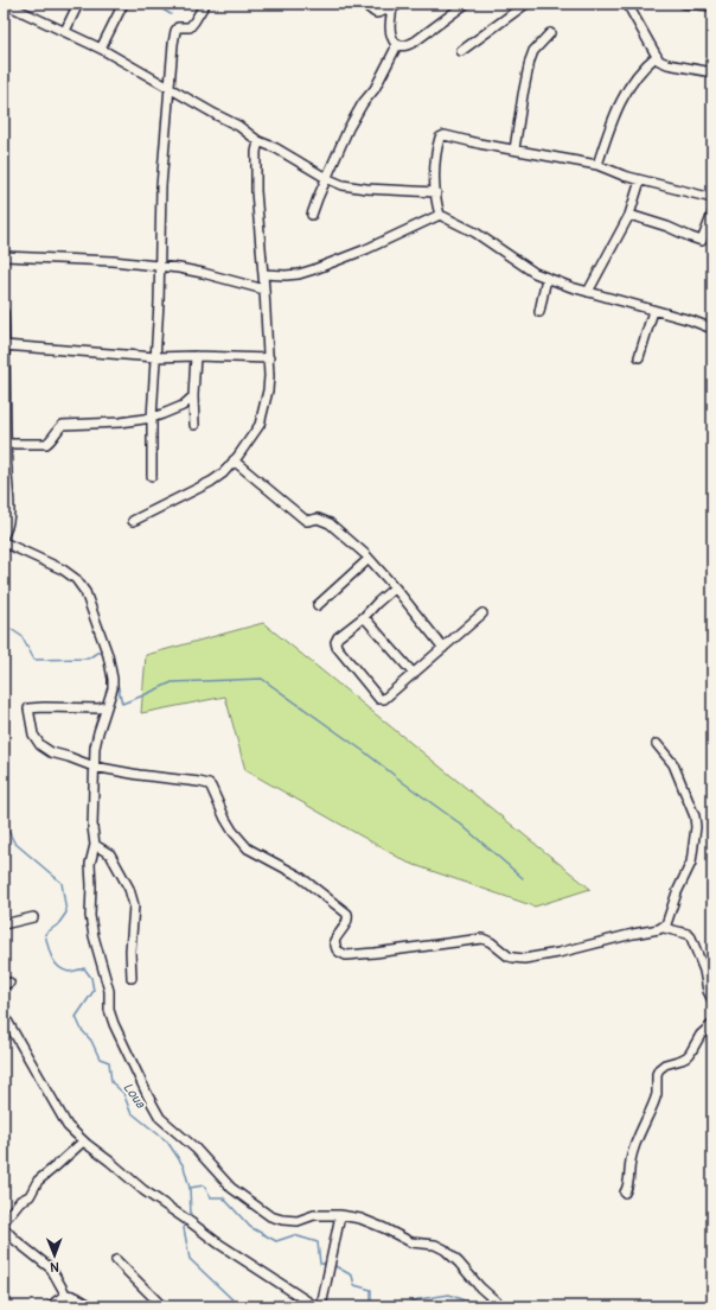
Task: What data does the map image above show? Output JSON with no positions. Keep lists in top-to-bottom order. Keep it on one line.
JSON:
{"water":["Loua"],"north":"bottom"}
